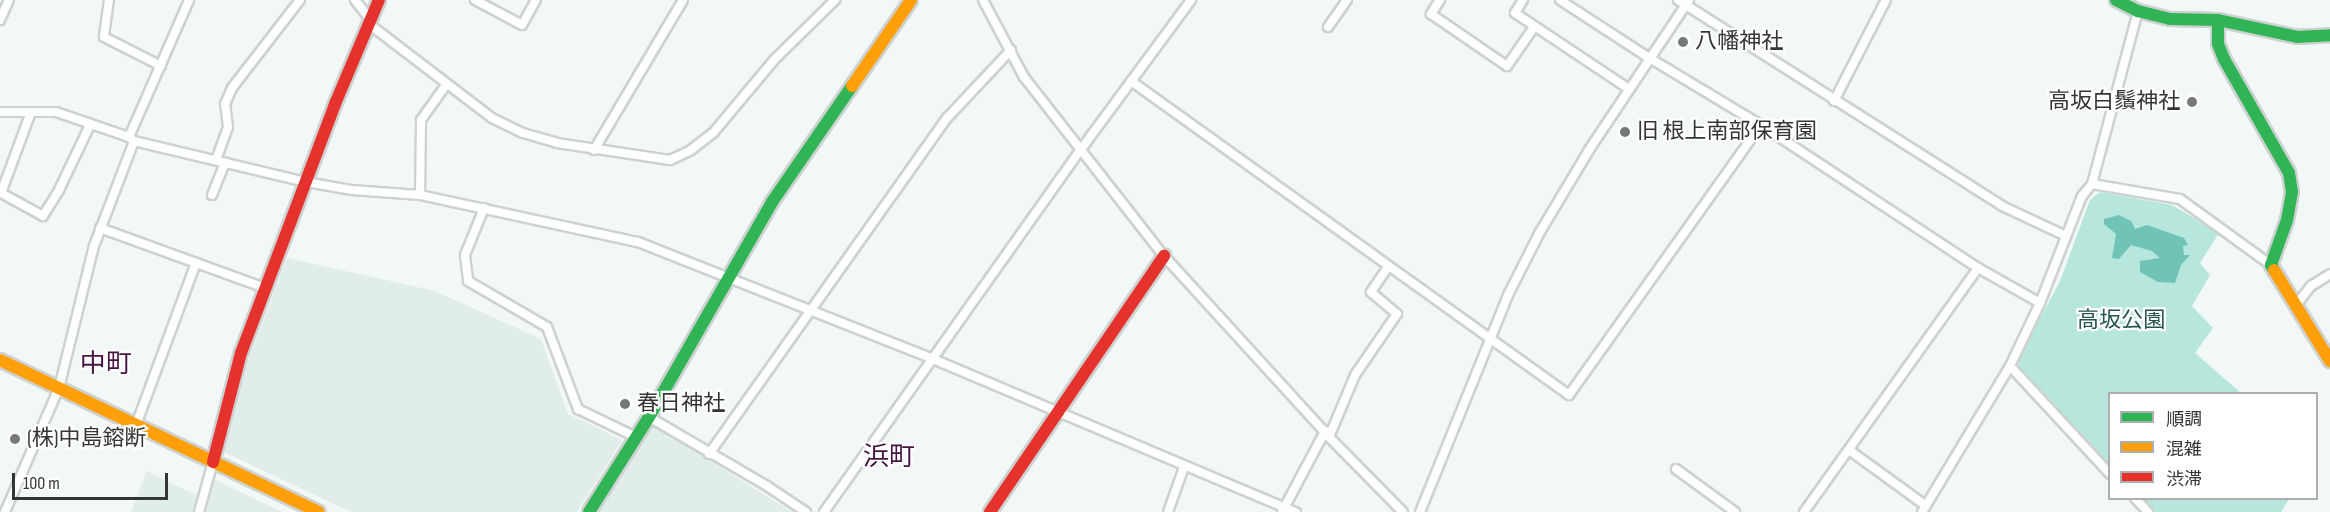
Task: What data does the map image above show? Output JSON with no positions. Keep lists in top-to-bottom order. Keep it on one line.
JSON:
{"districts":["中町","浜町"],"parks":["高坂公園"],"places":["八幡神社","高坂白鬚神社","旧 根上南部保育園","春日神社","(株)中島鎔断"],"legend":["順調","混雑","渋滞"],"scale_bar":"100 m"}
